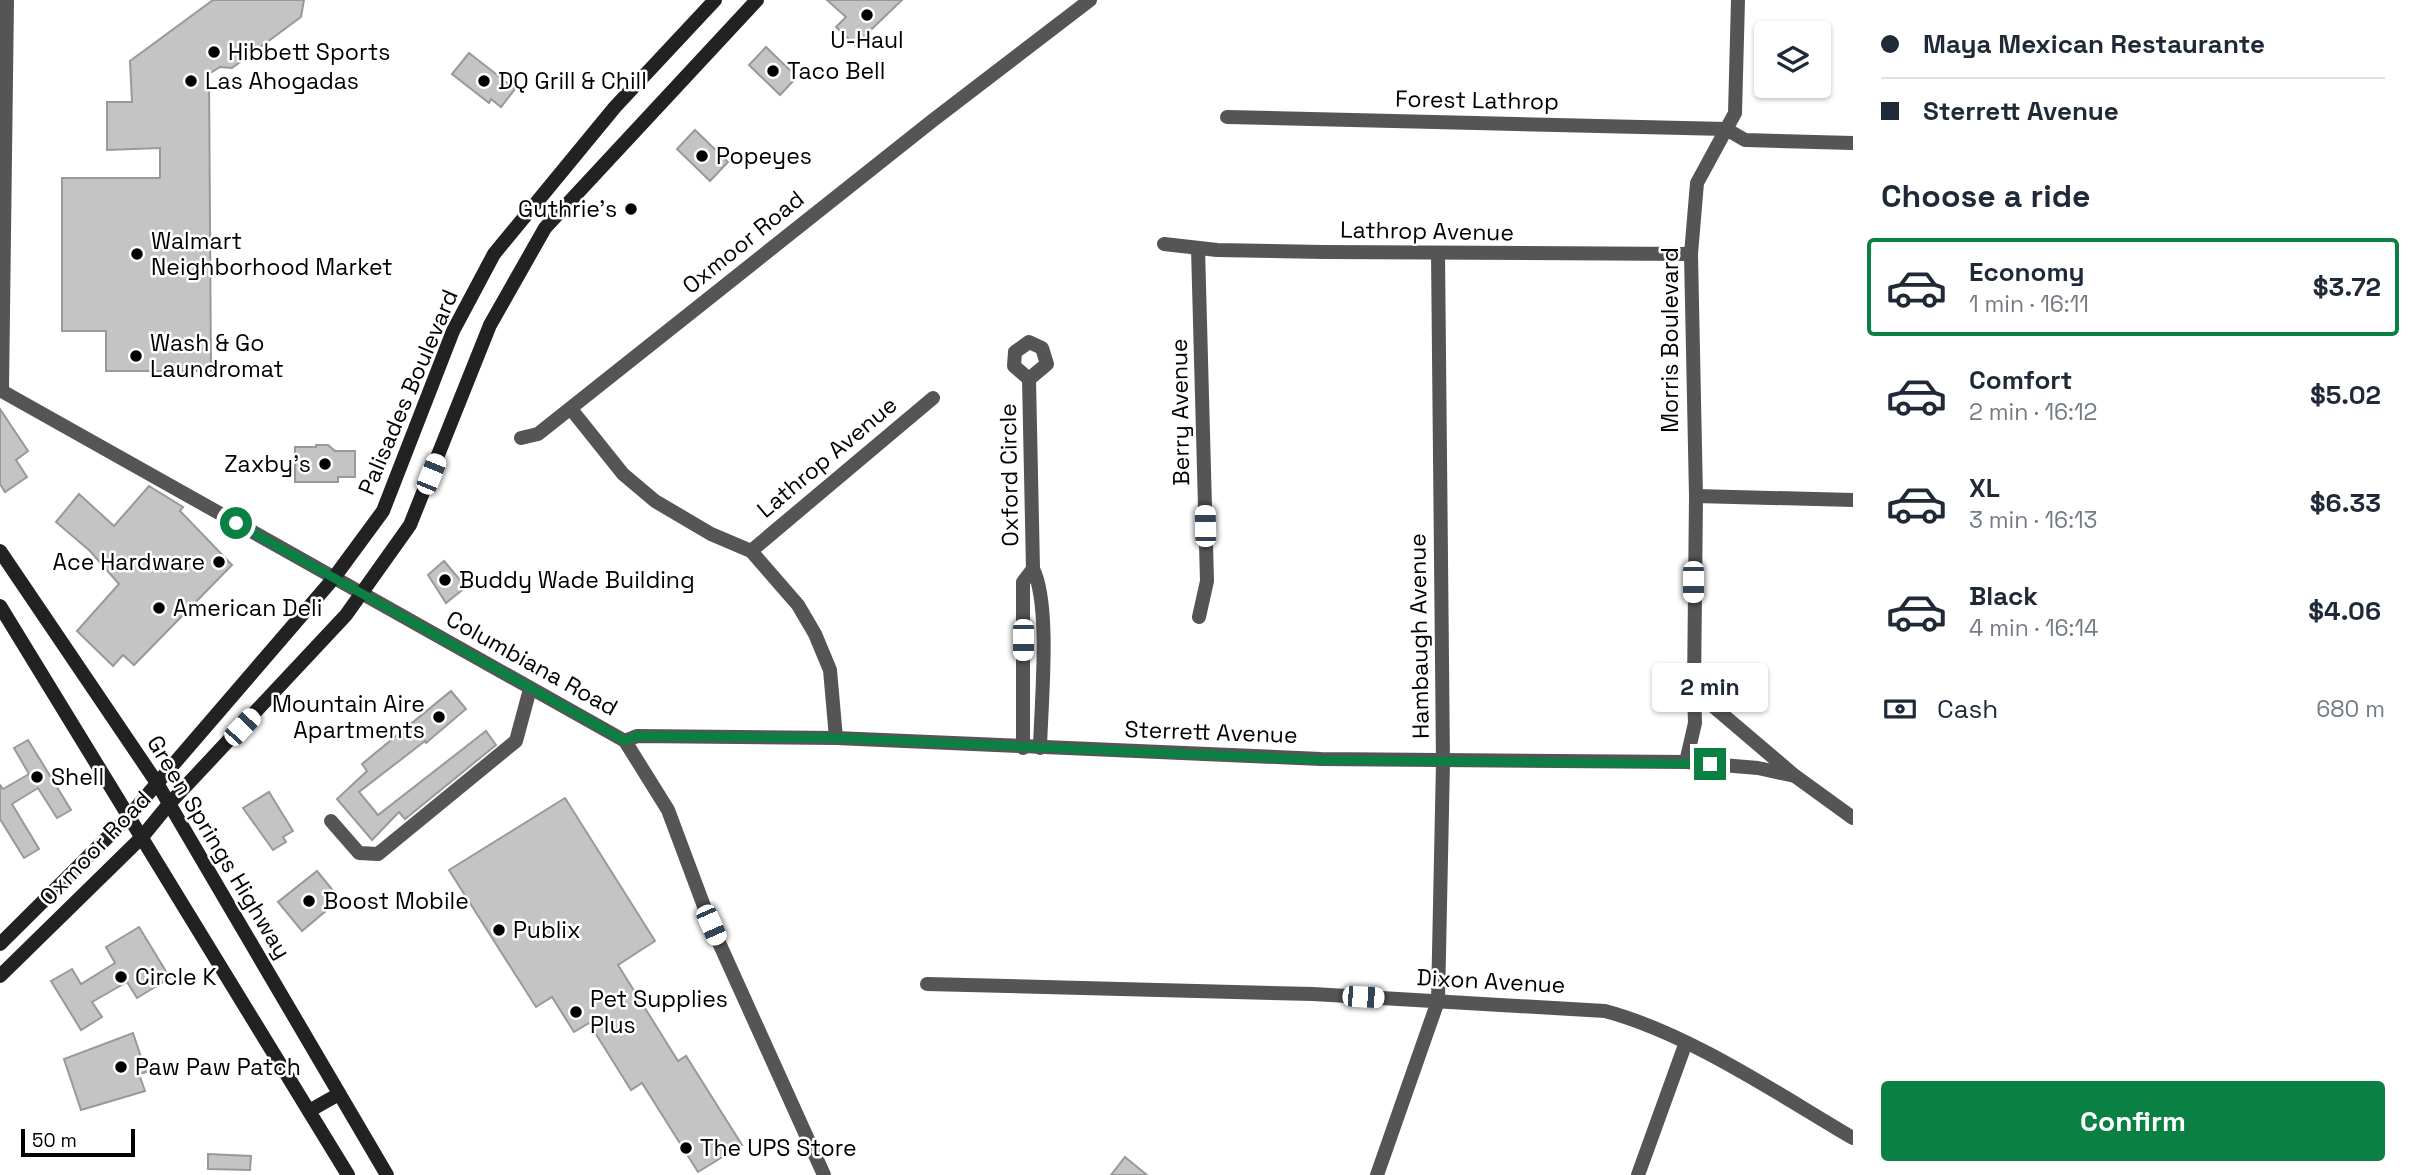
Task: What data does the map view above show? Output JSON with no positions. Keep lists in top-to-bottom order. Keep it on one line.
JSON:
{"streets":{"main road":["Oxmoor Road","Palisades Boulevard","Green Springs Highway"],"street":["Forest Lathrop","Lathrop Avenue","Morris Boulevard","Berry Avenue","Oxford Circle","Hambaugh Avenue","Columbiana Road","Sterrett Avenue","Dixon Avenue"]},"crossings":[["Forest Lathrop","Morris Boulevard"],["Lathrop Avenue","Morris Boulevard"],["Lathrop Avenue","Berry Avenue"],["Lathrop Avenue","Hambaugh Avenue"],["Oxmoor Road","Palisades Boulevard"],["Oxmoor Road","Columbiana Road"],["Oxmoor Road","Green Springs Highway"],["Morris Boulevard","Sterrett Avenue"],["Palisades Boulevard","Columbiana Road"],["Oxford Circle","Sterrett Avenue"],["Hambaugh Avenue","Sterrett Avenue"],["Hambaugh Avenue","Dixon Avenue"],["Columbiana Road","Sterrett Avenue"]],"places":["U-Haul","Hibbett Sports","Taco Bell","Las Ahogadas","DQ Grill & Chill","Popeyes","Guthrie's","Walmart Neighborhood Market","Wash & Go Laundromat","Zaxby's","Ace Hardware","Buddy Wade Building","American Deli","Mountain Aire Apartments","Shell","Boost Mobile","Publix","Circle K","Pet Supplies Plus","Paw Paw Patch","The UPS Store"],"scale_bar":"50 m","page":{"banner":["Maya Mexican Restaurante","Sterrett Avenue"],"heading":"Choose a ride","list":[{"name":"Economy","note":"1 min · 16:11","value":"$3.72"},{"name":"Comfort","note":"2 min · 16:12","value":"$5.02"},{"name":"XL","note":"3 min · 16:13","value":"$6.33"},{"name":"Black","note":"4 min · 16:14","value":"$4.06"}],"bubble":"2 min","pay":["Cash","680 m"],"buttons":"Confirm","scale":"50 m"}}
